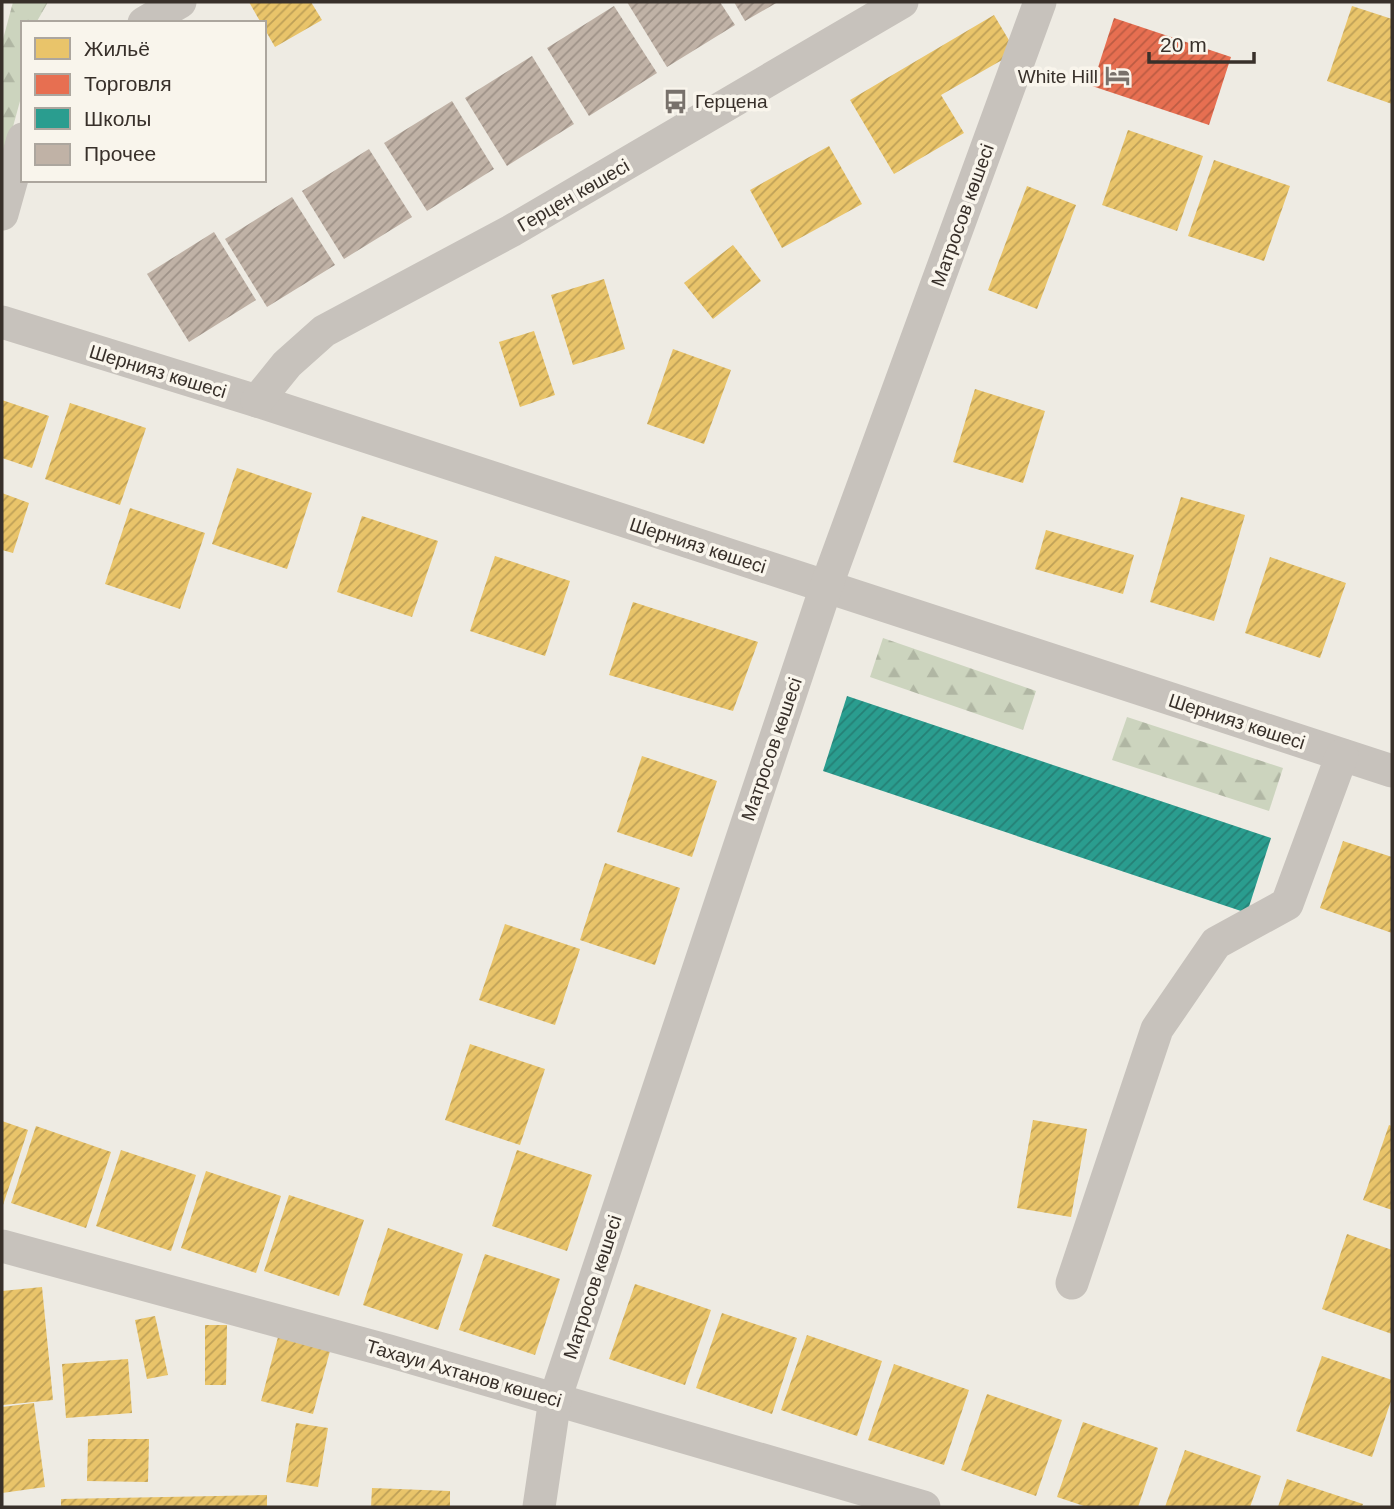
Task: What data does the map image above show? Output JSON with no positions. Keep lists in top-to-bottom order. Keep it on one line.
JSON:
{"streets":{"street":["Герцен көшесі","Матросов көшесі","Шернияз көшесі","Тахауи Ахтанов көшесі"]},"crossings":[["Герцен көшесі","Шернияз көшесі"],["Матросов көшесі","Шернияз көшесі"],["Матросов көшесі","Тахауи Ахтанов көшесі"]],"places":{"hotel":["White Hill"],"bus stop":["Герцена"]},"legend":["Жильё","Торговля","Школы","Прочее"],"scale_bar":"20 m"}
